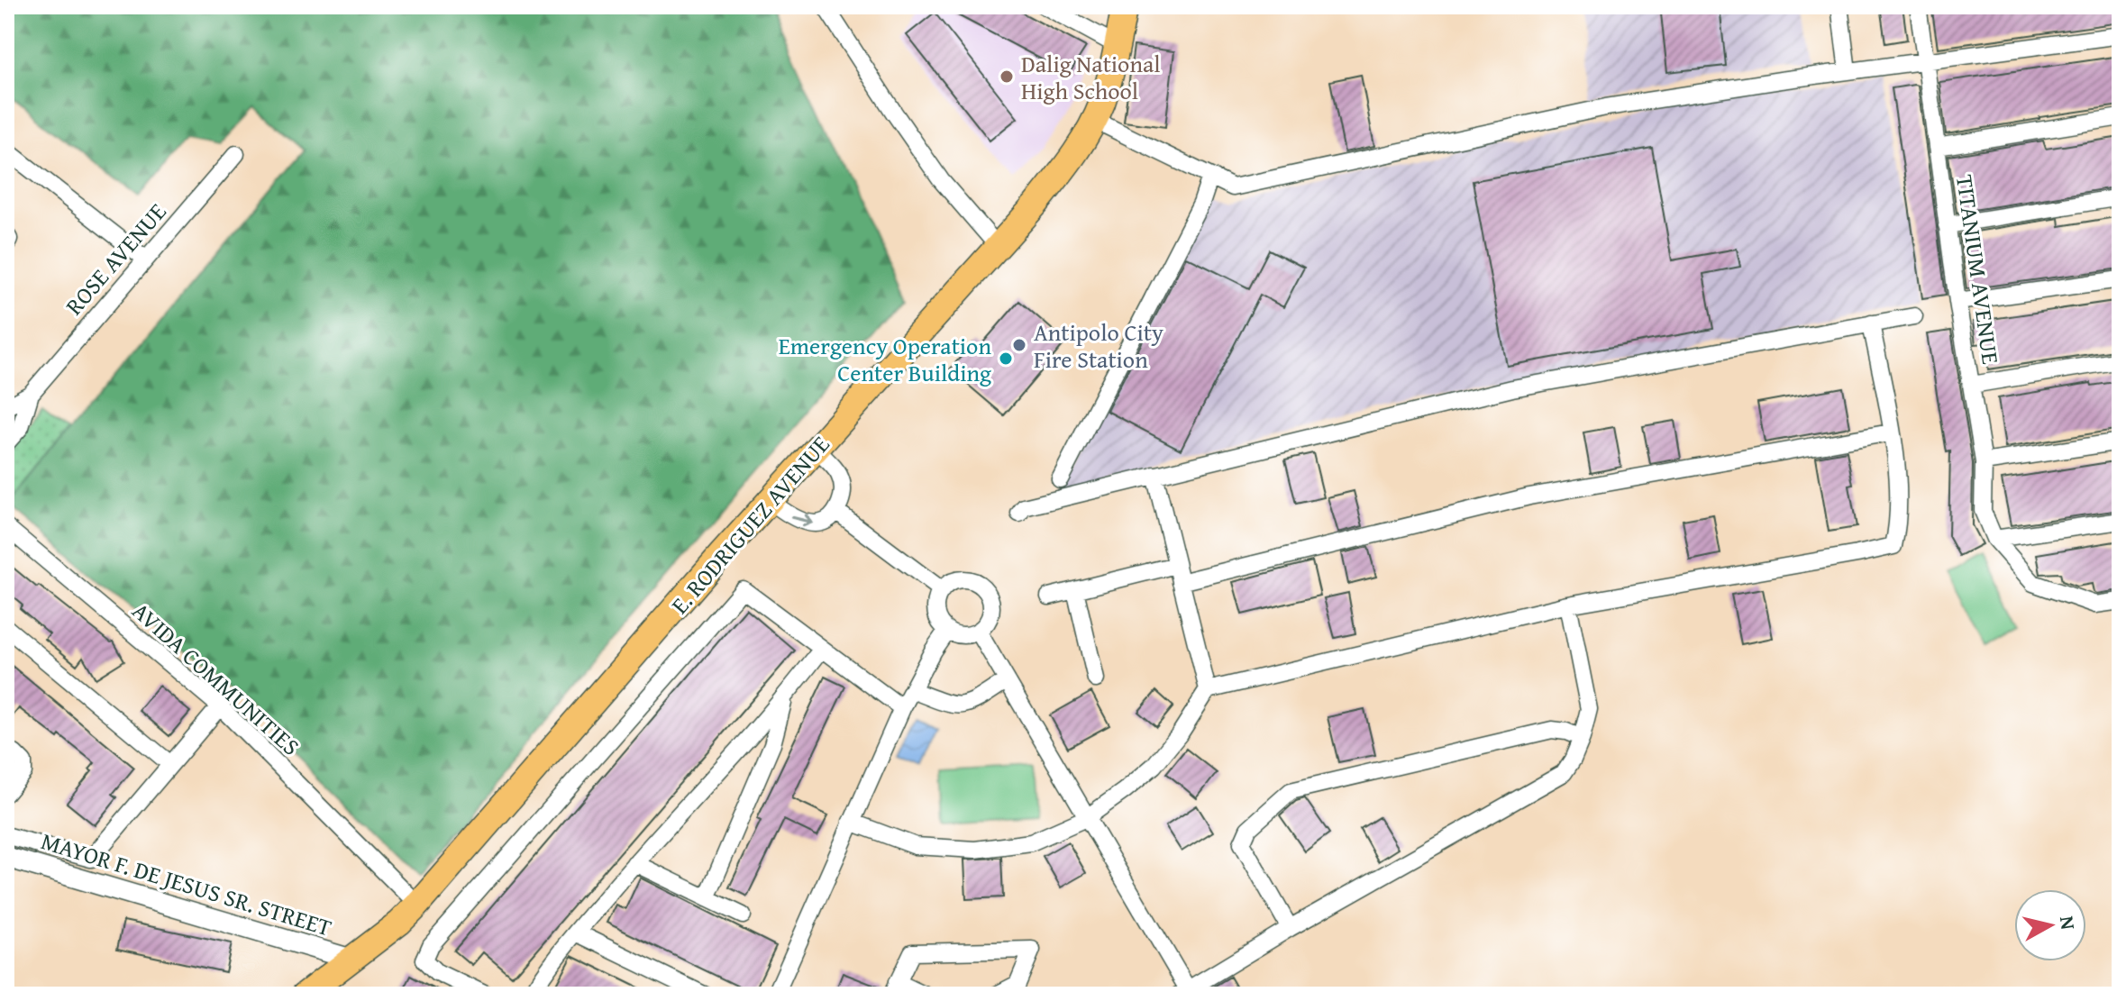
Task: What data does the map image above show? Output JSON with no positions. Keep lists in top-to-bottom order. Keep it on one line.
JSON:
{"streets":{"main road":["E. RODRIGUEZ AVENUE"],"street":["ROSE AVENUE","TITANIUM AVENUE","AVIDA COMMUNITIES","MAYOR F. DE JESUS SR. STREET"]},"crossings":[["E. RODRIGUEZ AVENUE","AVIDA COMMUNITIES"],["E. RODRIGUEZ AVENUE","MAYOR F. DE JESUS SR. STREET"]],"places":["Dalig National High School","Antipolo City Fire Station","Emergency Operation Center Building"],"north":"right"}
